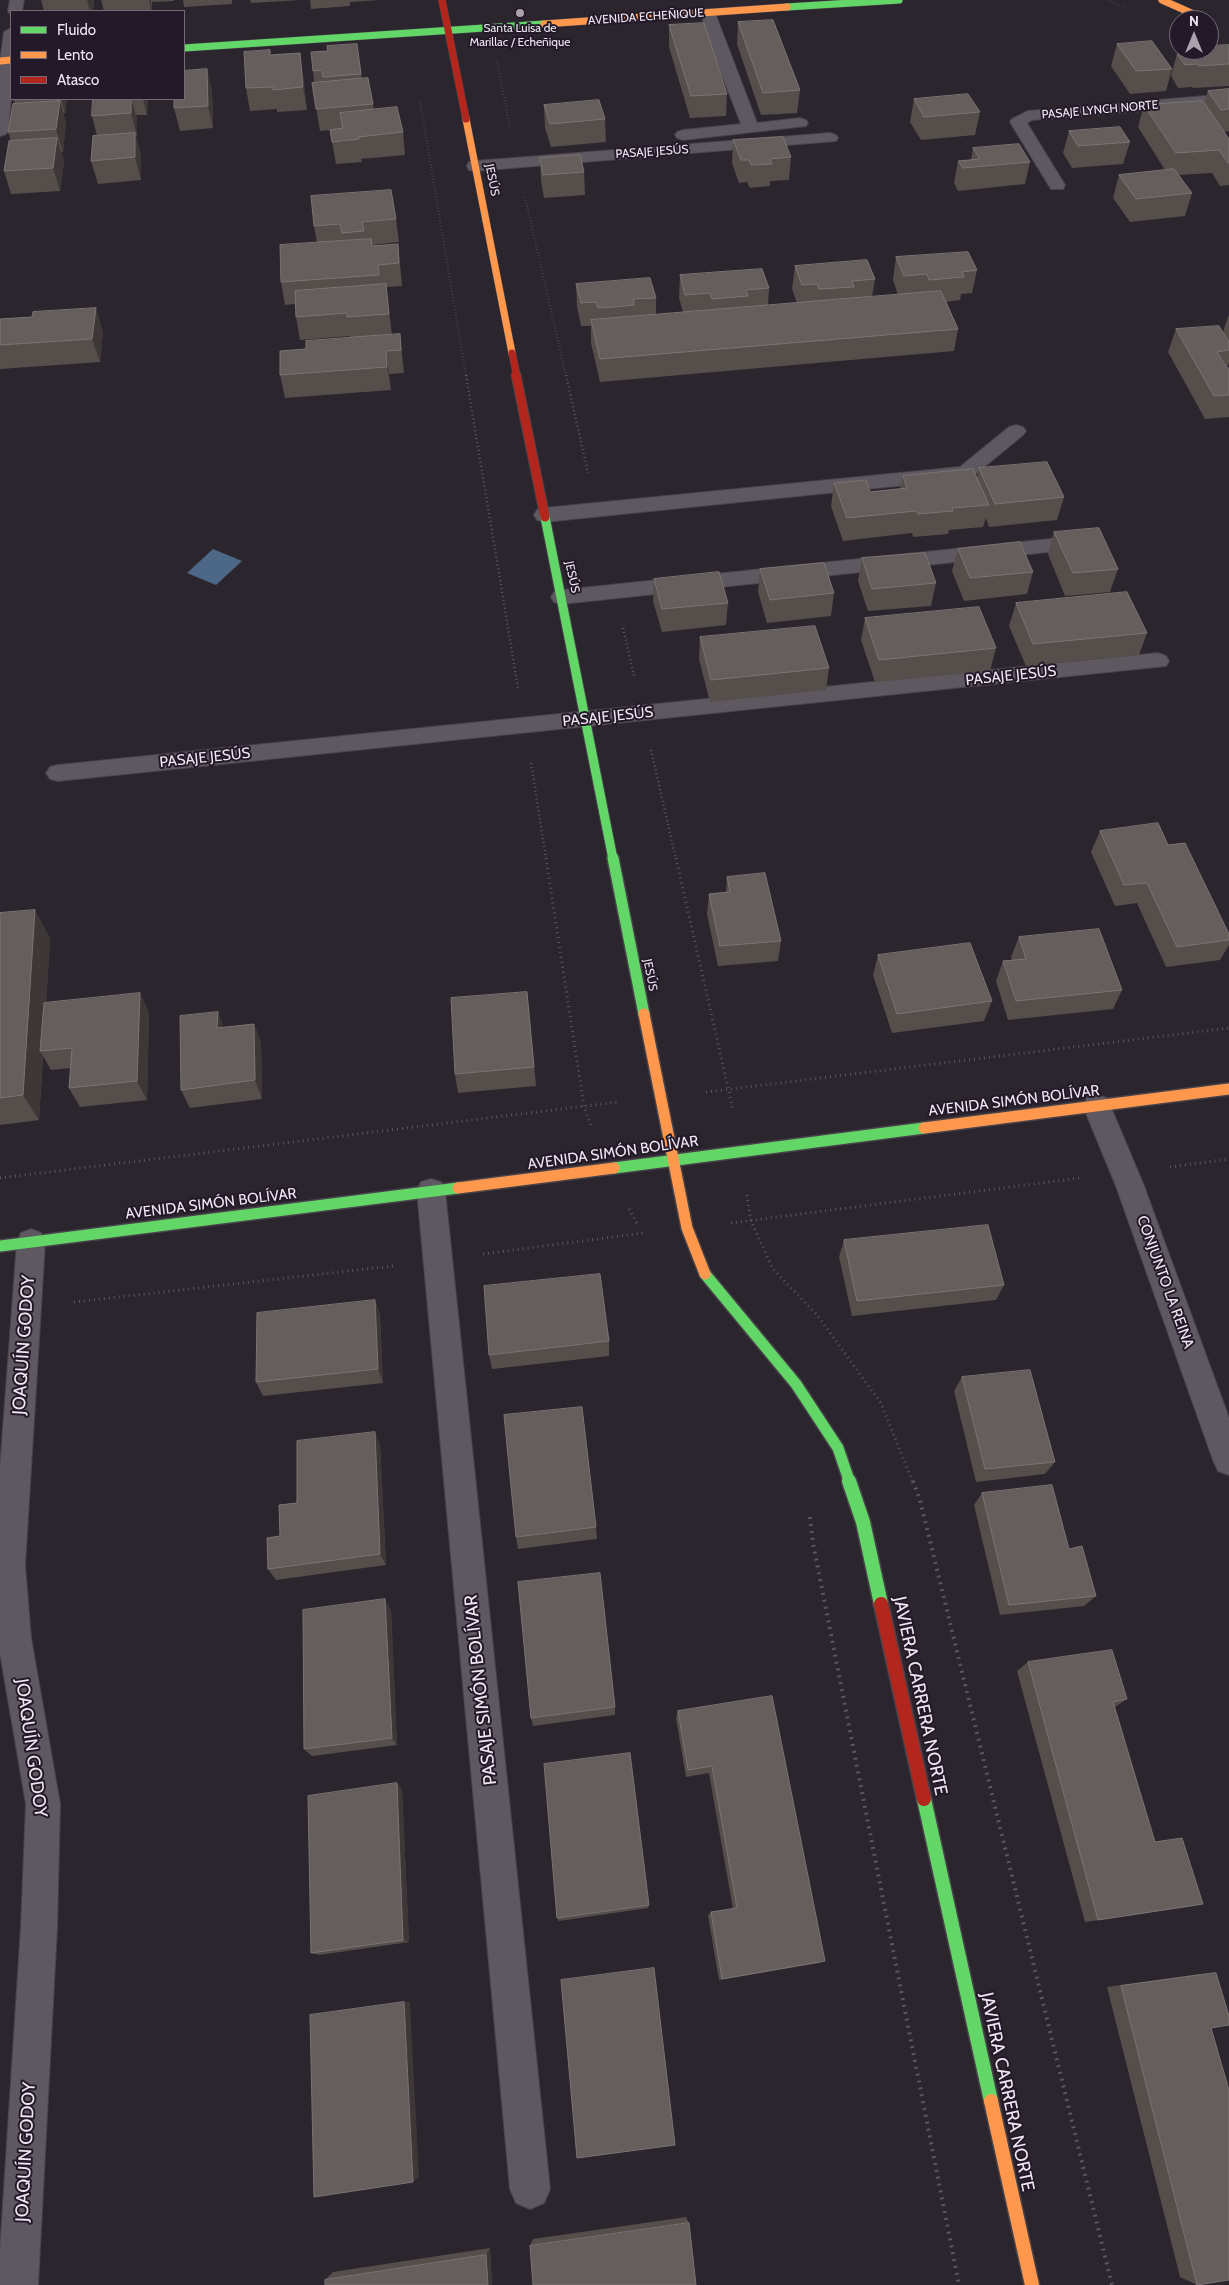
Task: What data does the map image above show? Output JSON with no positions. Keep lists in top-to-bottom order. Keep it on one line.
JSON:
{"streets":{"street":["AVENIDA ECHEÑIQUE","PASAJE LYNCH NORTE","PASAJE JESÚS","JESÚS","AVENIDA SIMÓN BOLÍVAR","CONJUNTO LA REINA","JOAQUÍN GODOY","PASAJE SIMÓN BOLÍVAR","JAVIERA CARRERA NORTE"]},"crossings":[["AVENIDA ECHEÑIQUE","JESÚS"],["PASAJE JESÚS","JESÚS"],["JESÚS","AVENIDA SIMÓN BOLÍVAR"],["JESÚS","JAVIERA CARRERA NORTE"],["AVENIDA SIMÓN BOLÍVAR","CONJUNTO LA REINA"],["AVENIDA SIMÓN BOLÍVAR","JOAQUÍN GODOY"],["AVENIDA SIMÓN BOLÍVAR","PASAJE SIMÓN BOLÍVAR"],["AVENIDA SIMÓN BOLÍVAR","JAVIERA CARRERA NORTE"]],"places":["Santa Luisa de Marillac / Echeñique"],"legend":["Fluido","Lento","Atasco"],"north":"top"}
